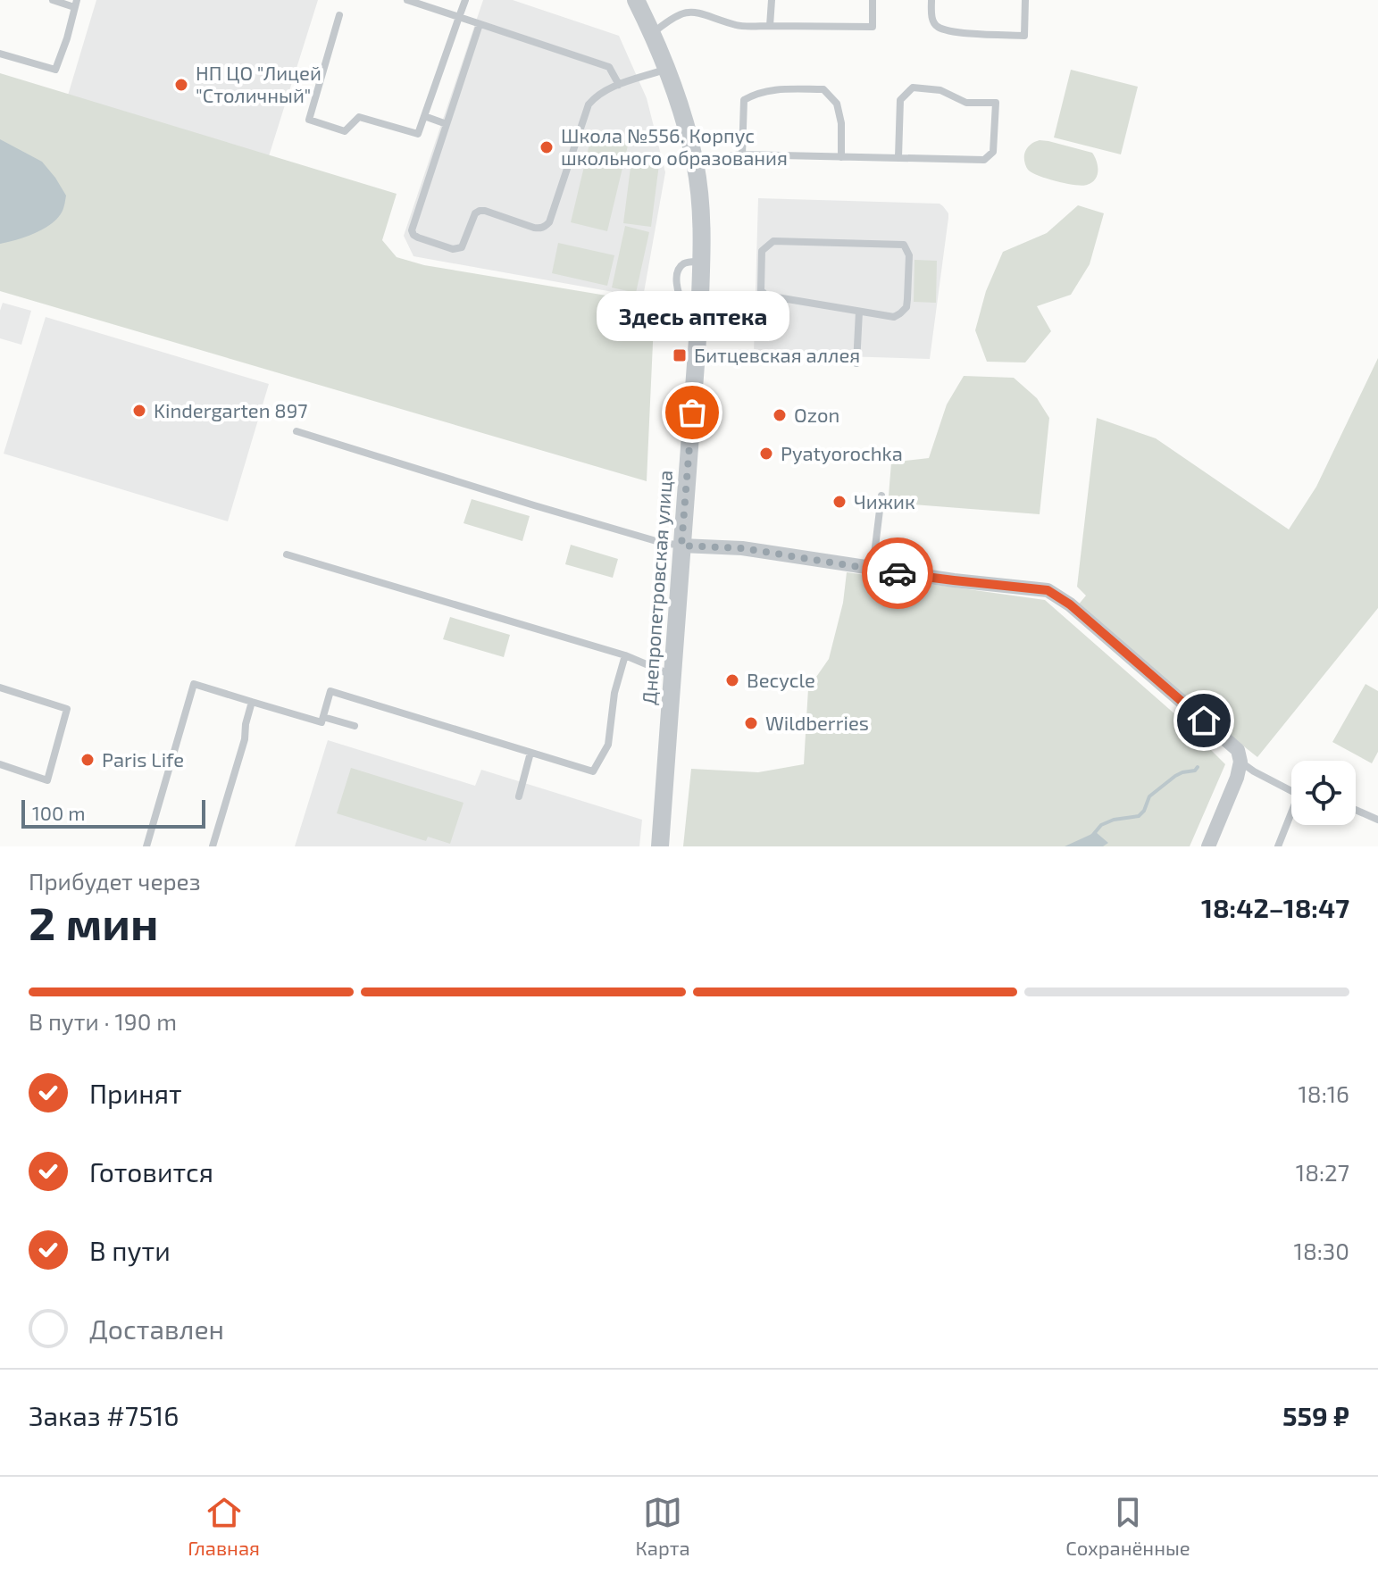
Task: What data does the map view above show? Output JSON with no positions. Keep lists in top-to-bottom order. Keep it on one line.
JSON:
{"streets":{"street":["Днепропетровская улица"]},"places":{"other":["НП ЦО \"Лицей \"Столичный\"","Школа №556. Корпус школьного образования","Kindergarten 897","Здесь аптека","Ozon","Pyatyorochka","Чижик","Becycle","Wildberries","Paris Life"],"transit":["Битцевская аллея"]},"scale_bar":"100 m","page":{"bubble":"Здесь аптека","scale":"100 m","heading":["2 мин","Прибудет через","18:42–18:47"],"panel":["Заказ #7516","559 ₽"],"bar":"В пути · 190 m","list":[["Принят","18:16"],["Готовится","18:27"],["В пути","18:30"],"Доставлен"],"tabs":["Главная","Карта","Сохранённые"]}}
